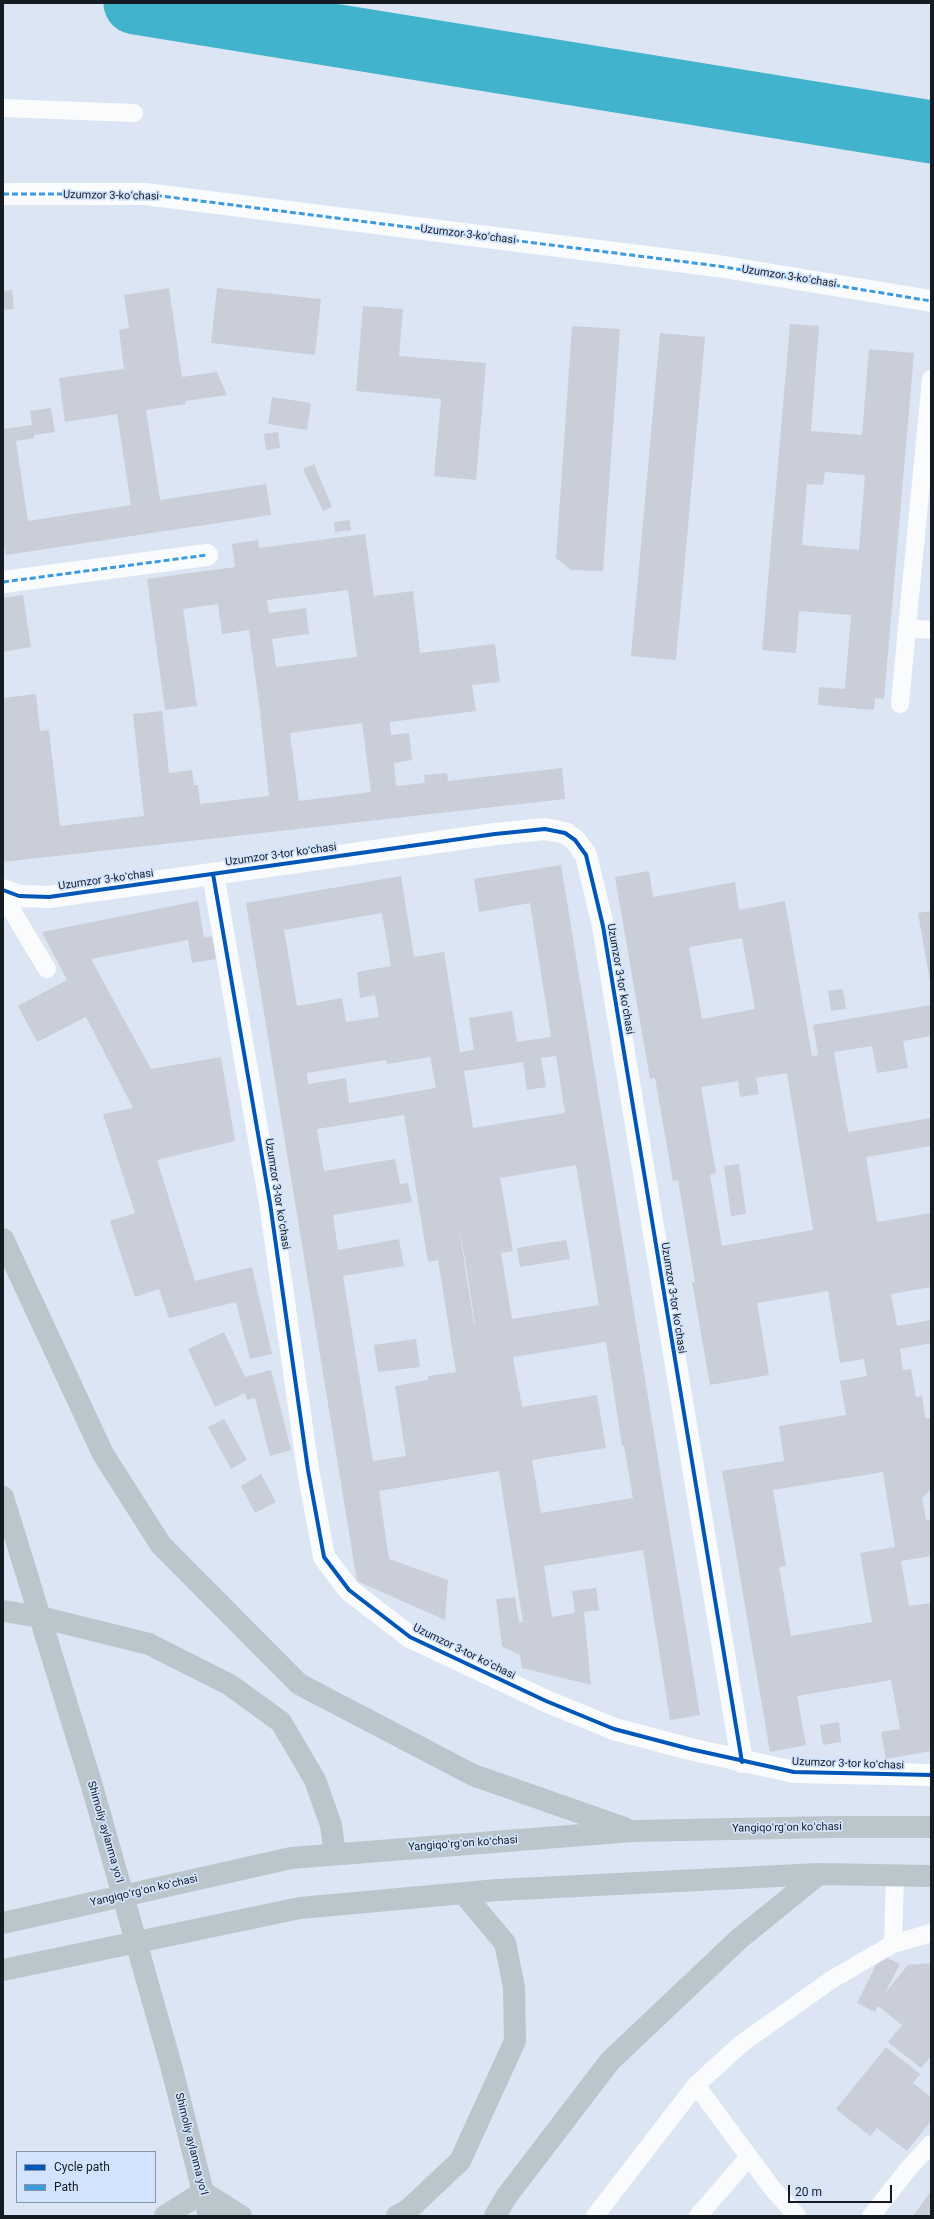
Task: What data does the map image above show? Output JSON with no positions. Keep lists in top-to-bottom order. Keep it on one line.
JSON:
{"streets":{"main road":["Yangiqoʻrgʻon koʻchasi","Shimoliy aylanma yoʻl"],"street":["Uzumzor 3-koʻchasi","Uzumzor 3-tor koʻchasi"]},"crossings":[["Uzumzor 3-koʻchasi","Uzumzor 3-tor koʻchasi"]],"legend":["Cycle path","Path"],"scale_bar":"20 m"}
